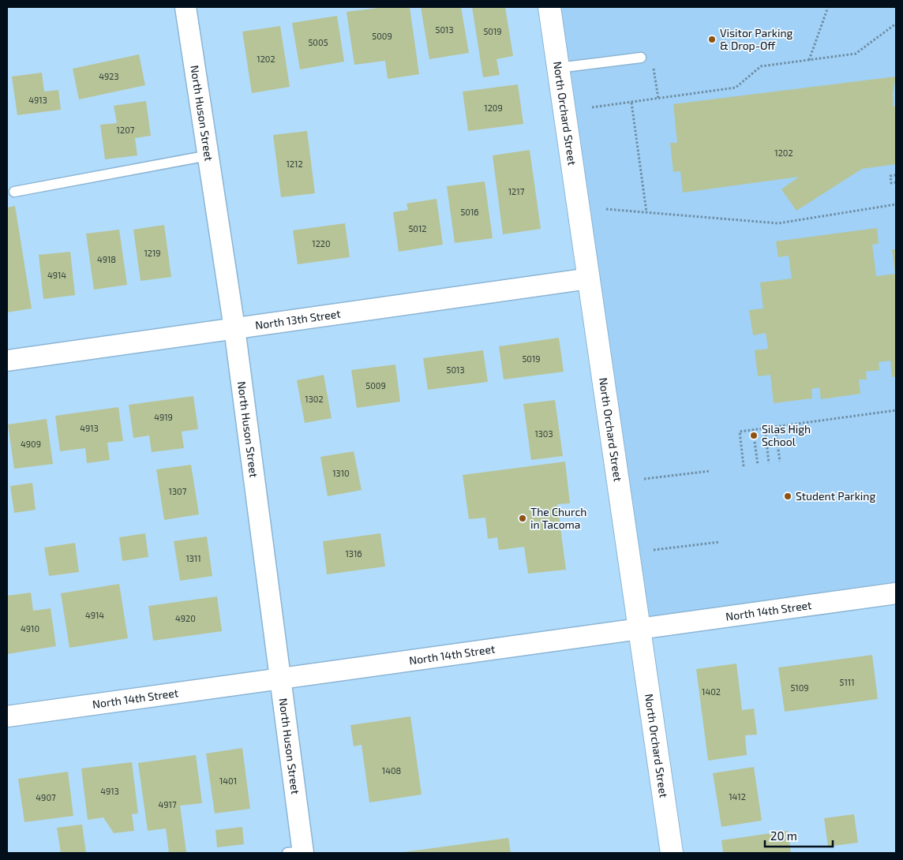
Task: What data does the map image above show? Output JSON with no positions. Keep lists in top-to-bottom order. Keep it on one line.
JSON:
{"streets":{"street":["North Huson Street","North Orchard Street","North 13th Street","North 14th Street"]},"crossings":[["North Huson Street","North 13th Street"],["North Huson Street","North 14th Street"],["North Orchard Street","North 13th Street"],["North Orchard Street","North 14th Street"]],"places":["Visitor Parking & Drop-Off","Silas High School","Student Parking","The Church in Tacoma"],"house_numbers":["5013","5019","5009","5005","1202","4923","4913","1209","1207","1202","1212","1217","5016","5012","1220","1219","4918","4914","5019","5013","5009","1302","4919","4913","1303","4909","1310","1307","1316","1311","4914","4920","4910","5111","5109","1402","1408","1401","4913","1412","4907","4917"],"scale_bar":"20 m"}
